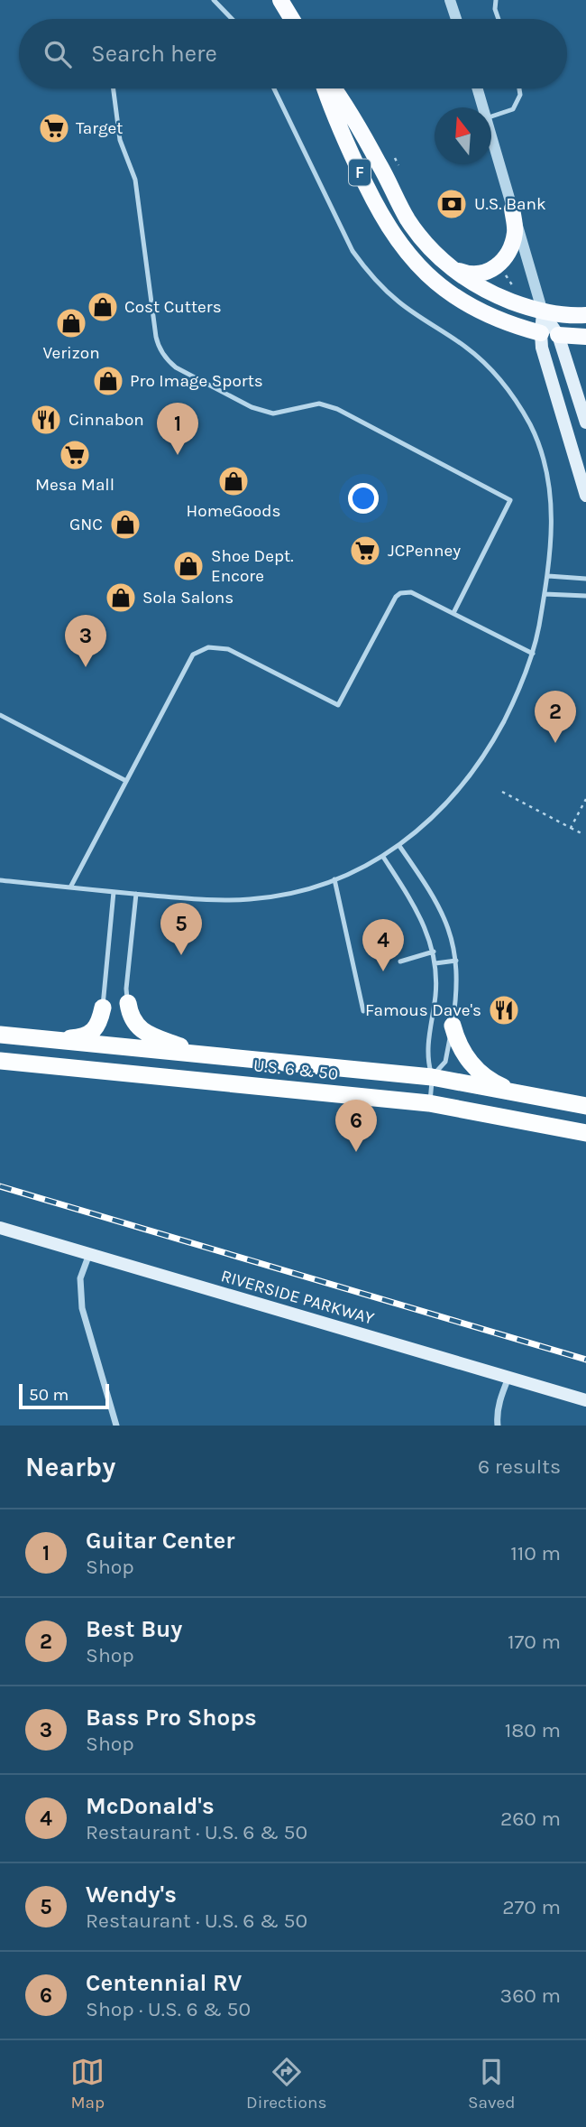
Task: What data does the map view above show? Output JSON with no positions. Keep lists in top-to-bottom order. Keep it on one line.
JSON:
{"streets":{"highway":["U.S. 6 & 50"],"main road":["F","RIVERSIDE PARKWAY"]},"places":{"supermarket":["Target","Mesa Mall","JCPenney"],"bank":["U.S. Bank"],"shop":["Cost Cutters","Verizon","Pro Image Sports","HomeGoods","GNC","Shoe Dept. Encore","Sola Salons"],"restaurant":["Cinnabon","Famous Dave's"]},"scale_bar":"50 m","north":"top","page":{"search":"Search here","pins":["1","3","2","5","4","6"],"scale":"50 m","heading":["Nearby","6 results"],"list":[{"mark":"1","name":"Guitar Center","note":"Shop","value":"110 m"},{"mark":"2","name":"Best Buy","note":"Shop","value":"170 m"},{"mark":"3","name":"Bass Pro Shops","note":"Shop","value":"180 m"},{"mark":"4","name":"McDonald's","note":"Restaurant · U.S. 6 & 50","value":"260 m"},{"mark":"5","name":"Wendy's","note":"Restaurant · U.S. 6 & 50","value":"270 m"},{"mark":"6","name":"Centennial RV","note":"Shop · U.S. 6 & 50","value":"360 m"}],"nav":["Map","Directions","Saved"]}}
